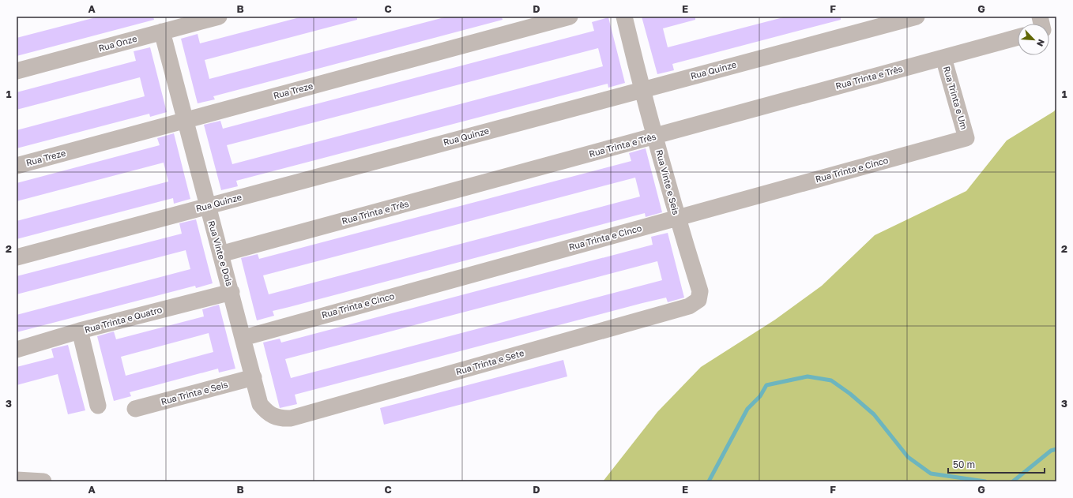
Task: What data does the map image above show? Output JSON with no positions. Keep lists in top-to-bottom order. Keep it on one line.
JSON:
{"streets":{"street":["Rua Onze","Rua Quinze","Rua Trinta e Três","Rua Treze","Rua Trinta e Um","Rua Trinta e Cinco","Rua Vinte e Seis","Rua Vinte e Dois","Rua Trinta e Quatro","Rua Trinta e Sete","Rua Trinta e Seis"]},"crossings":[["Rua Onze","Rua Vinte e Dois"],["Rua Quinze","Rua Vinte e Seis"],["Rua Quinze","Rua Vinte e Dois"],["Rua Trinta e Três","Rua Trinta e Um"],["Rua Trinta e Três","Rua Vinte e Seis"],["Rua Trinta e Três","Rua Vinte e Dois"],["Rua Treze","Rua Vinte e Dois"],["Rua Trinta e Um","Rua Trinta e Cinco"],["Rua Trinta e Cinco","Rua Vinte e Seis"],["Rua Trinta e Cinco","Rua Vinte e Dois"],["Rua Vinte e Seis","Rua Trinta e Sete"],["Rua Vinte e Dois","Rua Trinta e Quatro"],["Rua Vinte e Dois","Rua Trinta e Sete"],["Rua Vinte e Dois","Rua Trinta e Seis"]],"scale_bar":"50 m","north":"bottom right","grid":{"columns":["A","B","C","D","E","F","G"],"rows":["1","2","3"]}}
